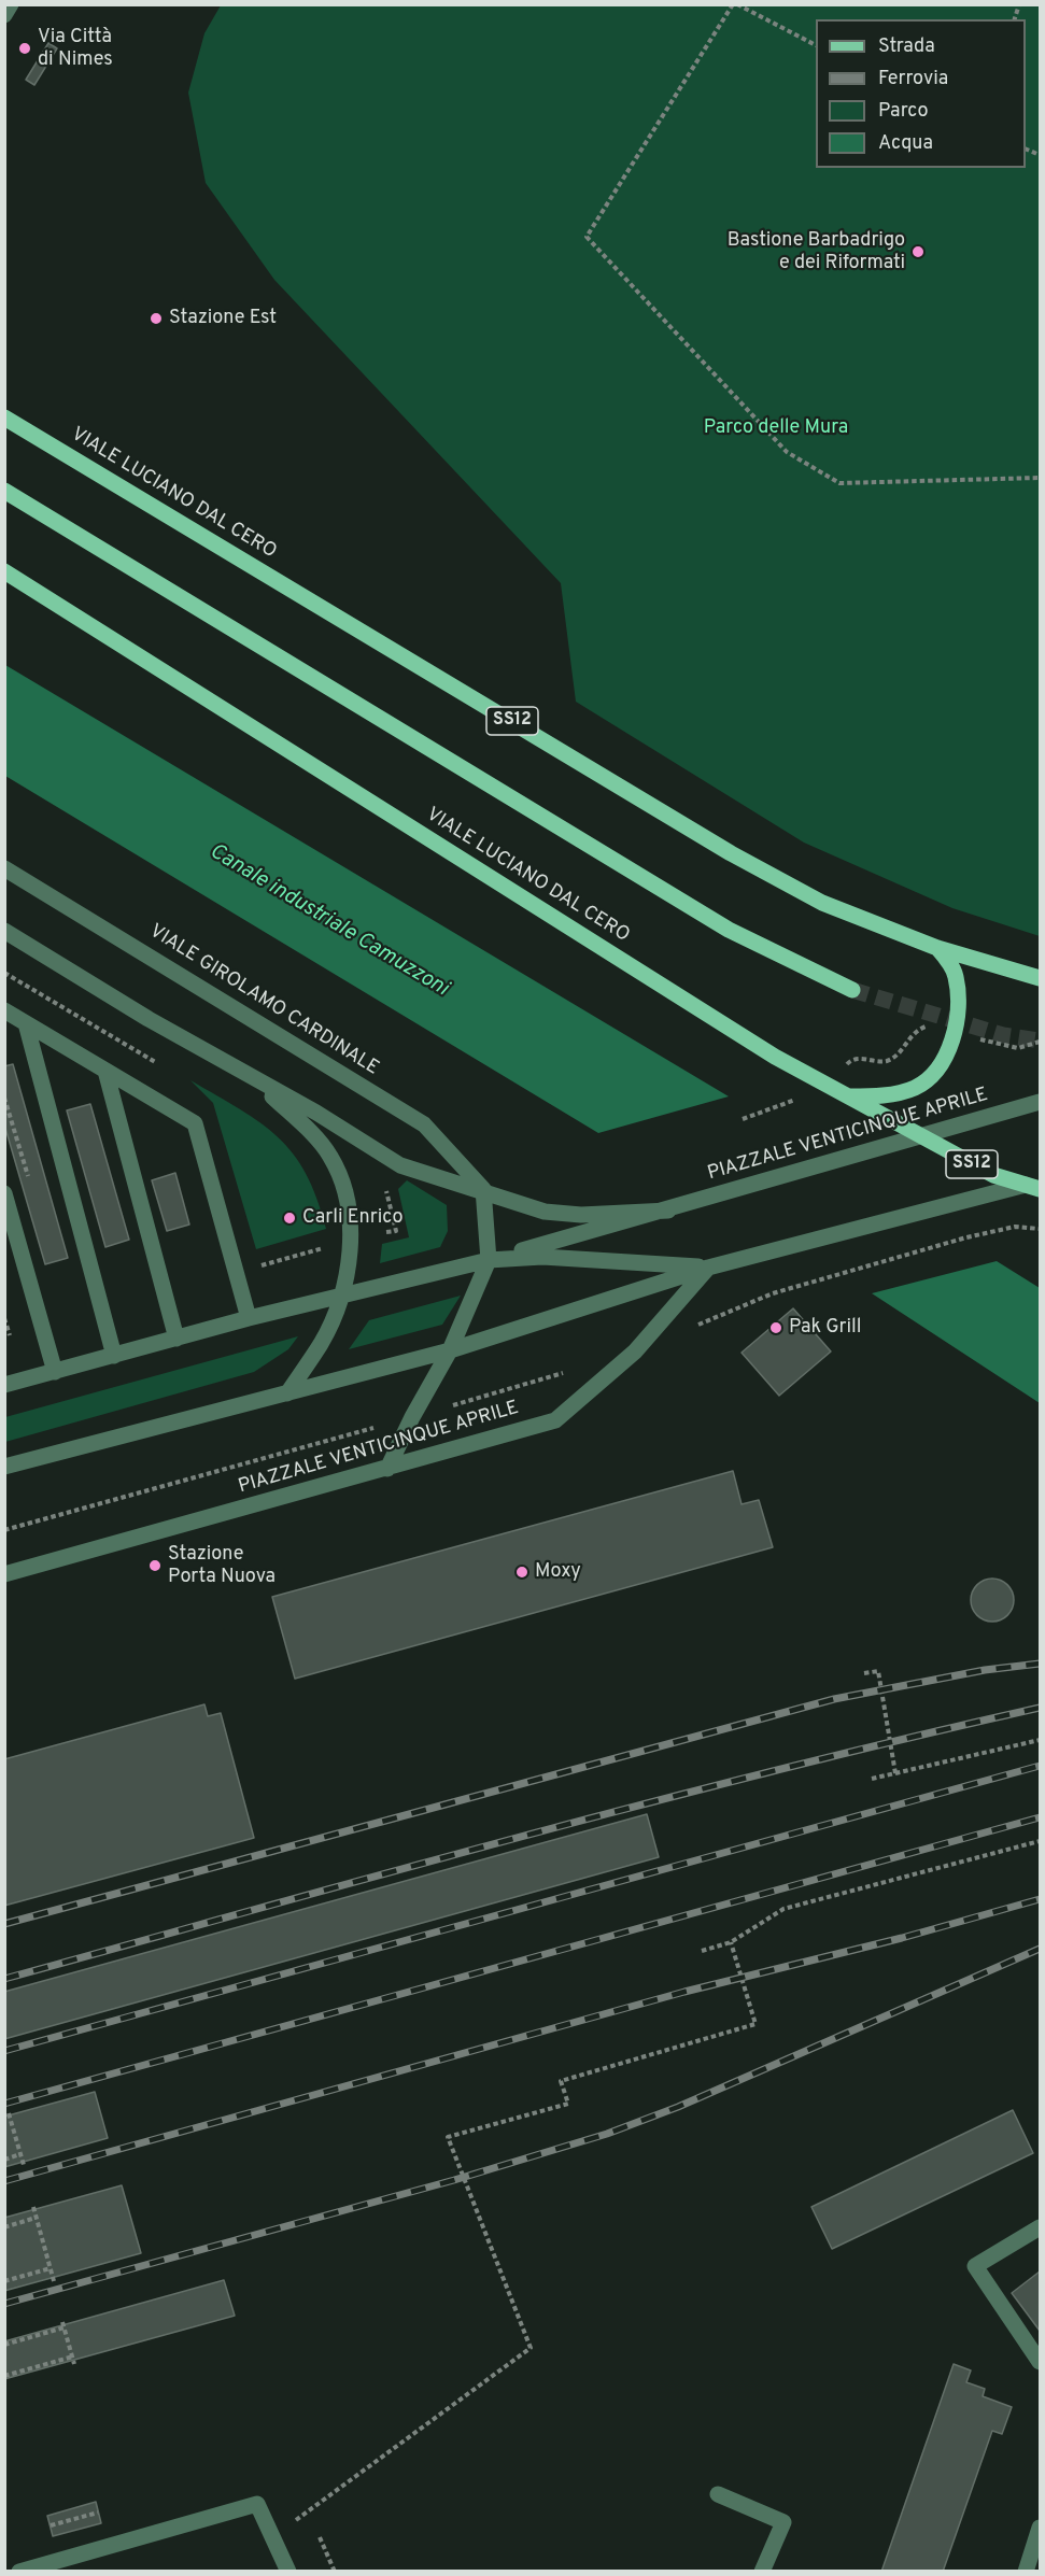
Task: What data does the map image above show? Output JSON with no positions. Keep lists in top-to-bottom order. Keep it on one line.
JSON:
{"streets":{"main road":["VIALE LUCIANO DAL CERO","SS12"],"street":["VIALE GIROLAMO CARDINALE","PIAZZALE VENTICINQUE APRILE"]},"crossings":[["VIALE LUCIANO DAL CERO","PIAZZALE VENTICINQUE APRILE"],["VIALE GIROLAMO CARDINALE","PIAZZALE VENTICINQUE APRILE"]],"water":["Canale industriale Camuzzoni"],"parks":["Parco delle Mura"],"places":["Via Città di Nimes","Bastione Barbadrigo e dei Riformati","Stazione Est","Carli Enrico","Pak Grill","Stazione Porta Nuova","Moxy"],"legend":["Strada","Ferrovia","Parco","Acqua"]}
